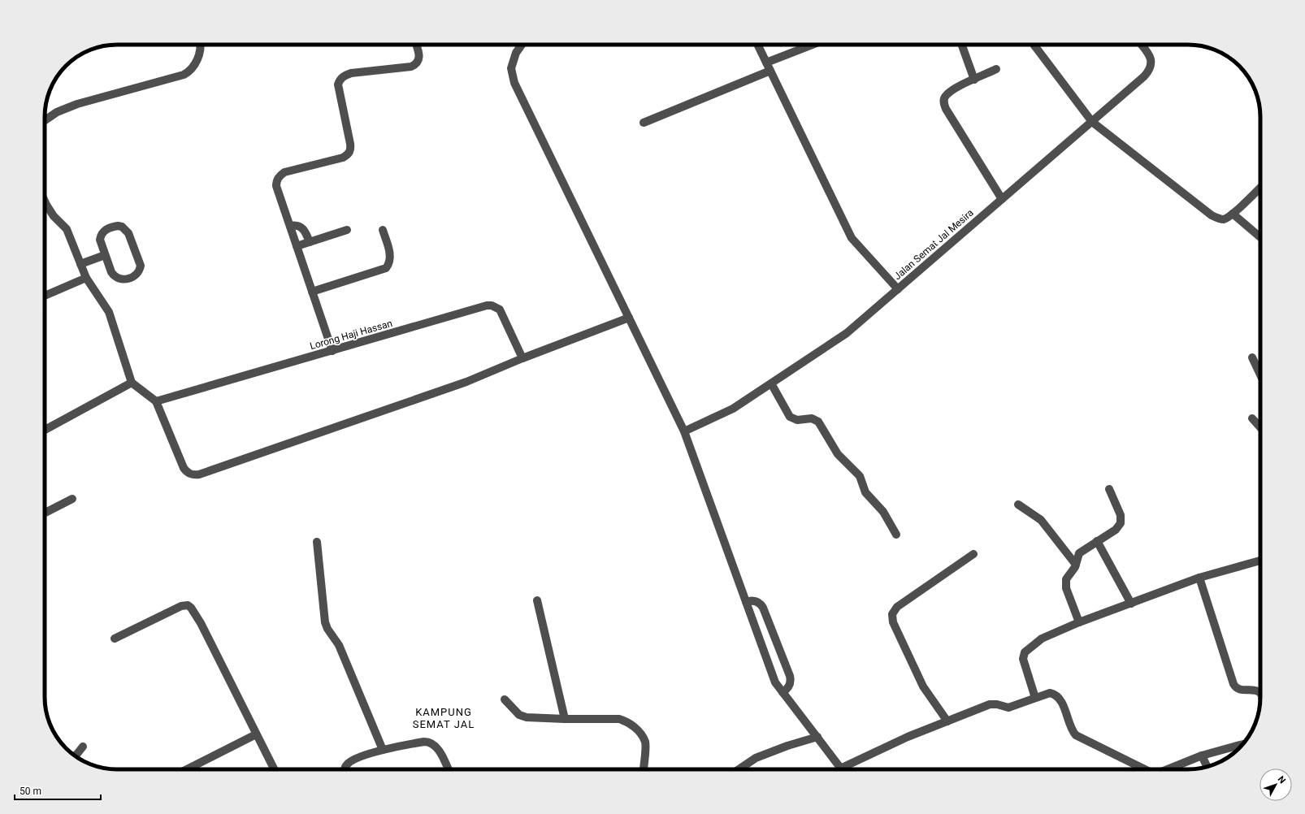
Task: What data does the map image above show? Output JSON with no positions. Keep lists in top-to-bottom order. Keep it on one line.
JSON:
{"streets":{"street":["Jalan Semat Jal Mesira","Lorong Haji Hassan"]},"districts":["KAMPUNG SEMAT JAL"],"scale_bar":"50 m","north":"top right"}
